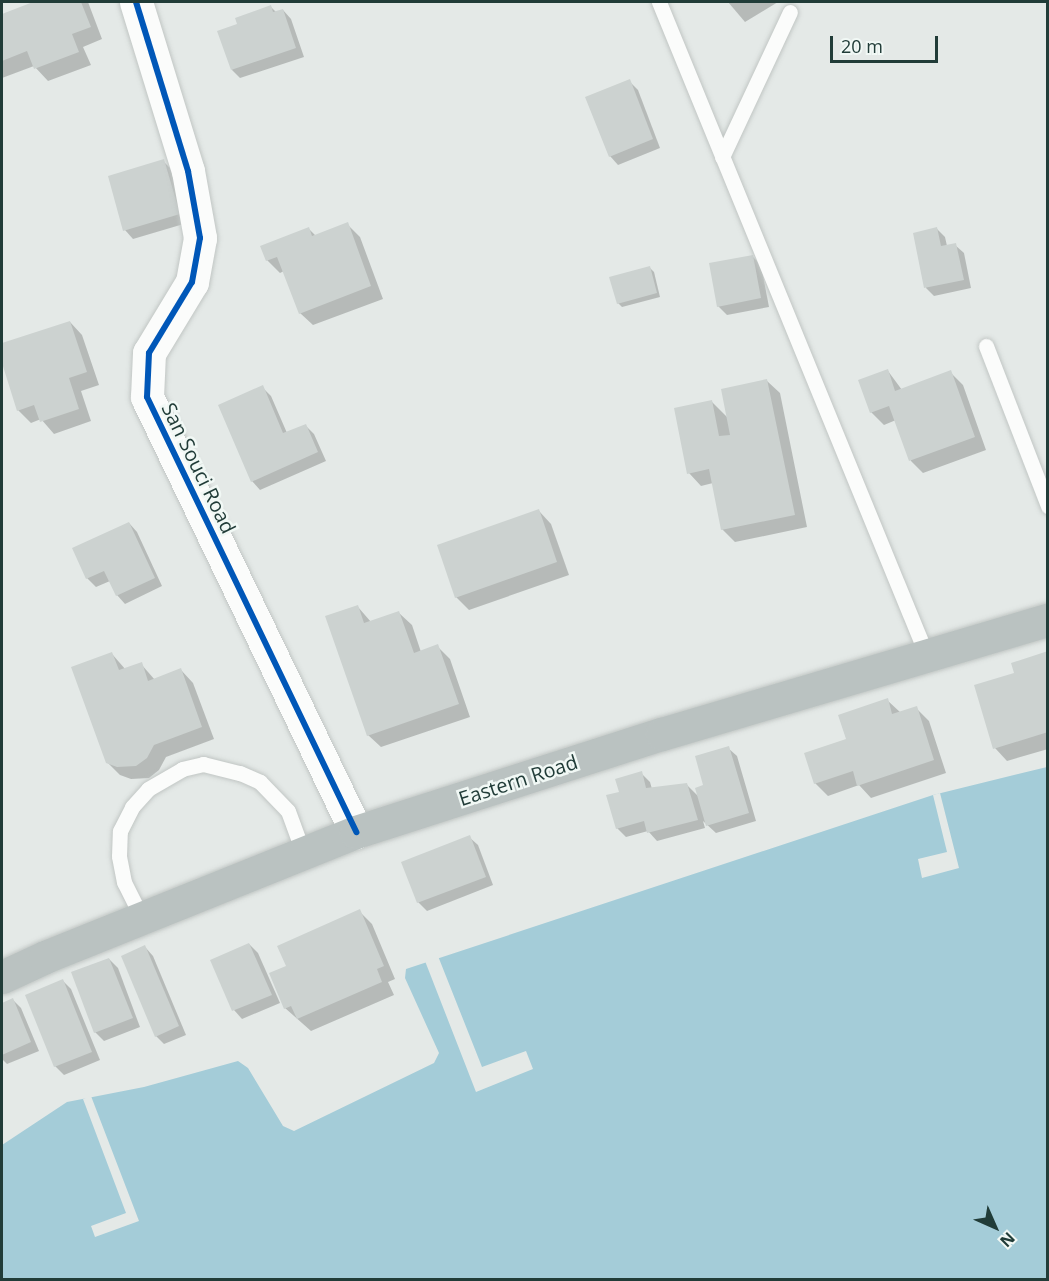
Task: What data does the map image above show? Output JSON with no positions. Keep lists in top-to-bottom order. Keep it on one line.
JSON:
{"streets":{"highway":["Eastern Road"],"street":["San Souci Road"]},"crossings":[["San Souci Road","Eastern Road"]],"scale_bar":"20 m","north":"bottom right"}
